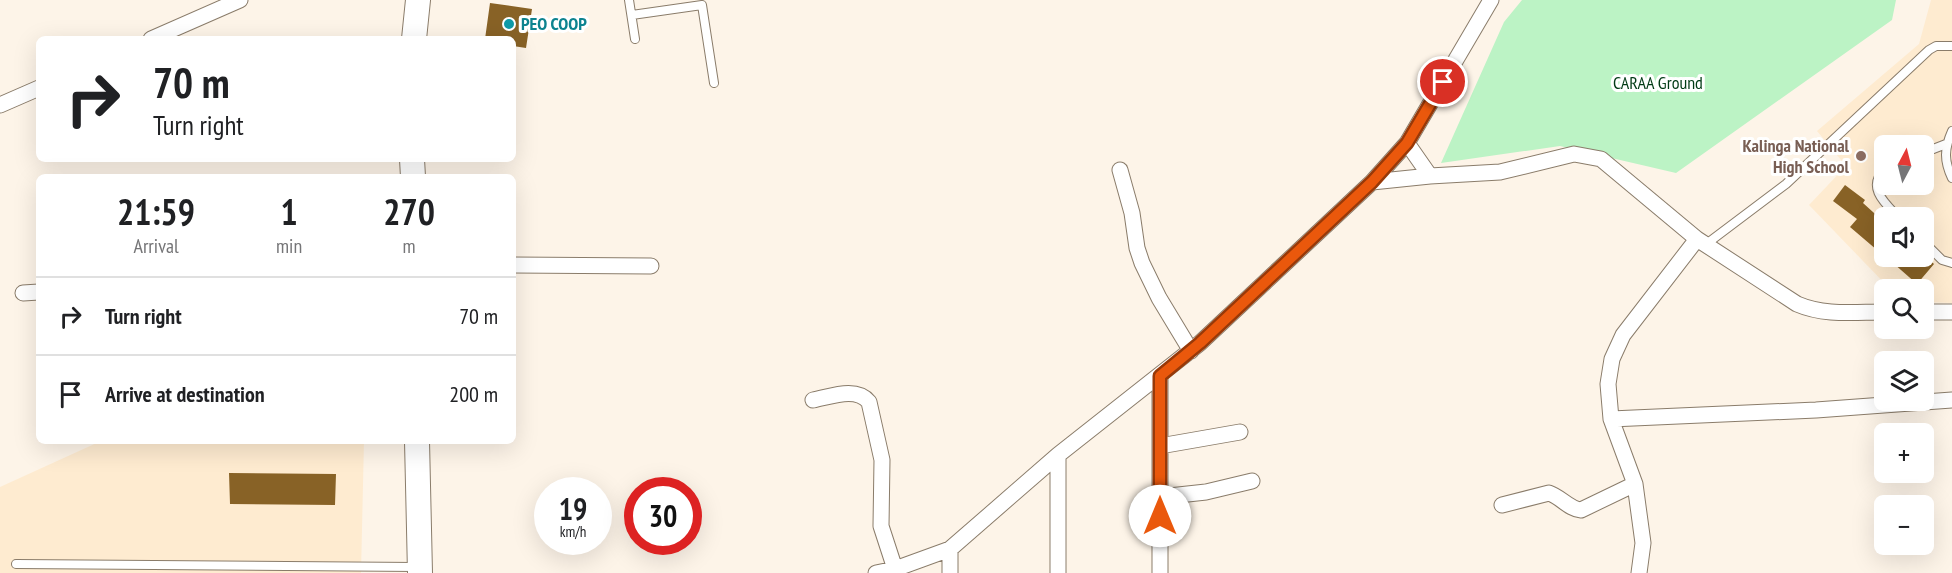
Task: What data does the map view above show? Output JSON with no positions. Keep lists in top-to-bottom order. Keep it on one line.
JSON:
{"parks":["CARAA Ground"],"places":["PEO COOP","Kalinga National High School"],"north":"top","page":{"turn":["70 m","Turn right"],"map_buttons":["+","−"],"eta":["21:59","Arrival","1","min","270","m"],"list":[{"name":"Turn right","value":"70 m"},{"name":"Arrive at destination","value":"200 m"}],"speed":"19 km/h","limit":"30"}}
